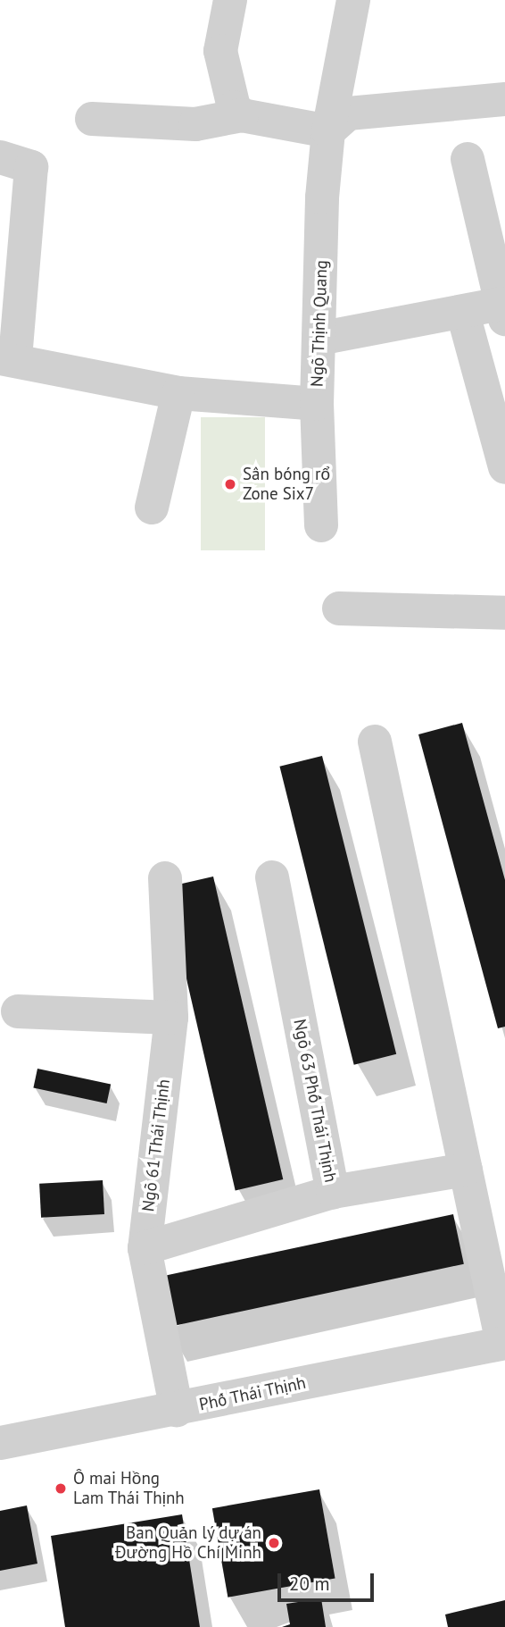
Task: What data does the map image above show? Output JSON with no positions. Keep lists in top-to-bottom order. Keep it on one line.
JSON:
{"streets":{"street":["Ngõ Thịnh Quang","Ngõ 63 Phố Thái Thịnh","Ngõ 61 Thái Thịnh","Phố Thái Thịnh"]},"crossings":[["Ngõ 61 Thái Thịnh","Phố Thái Thịnh"]],"places":["Sân bóng rổ Zone Six7","Ô mai Hồng Lam Thái Thịnh","Ban Quản lý dự án Đường Hồ Chí Minh"],"scale_bar":"20 m"}
